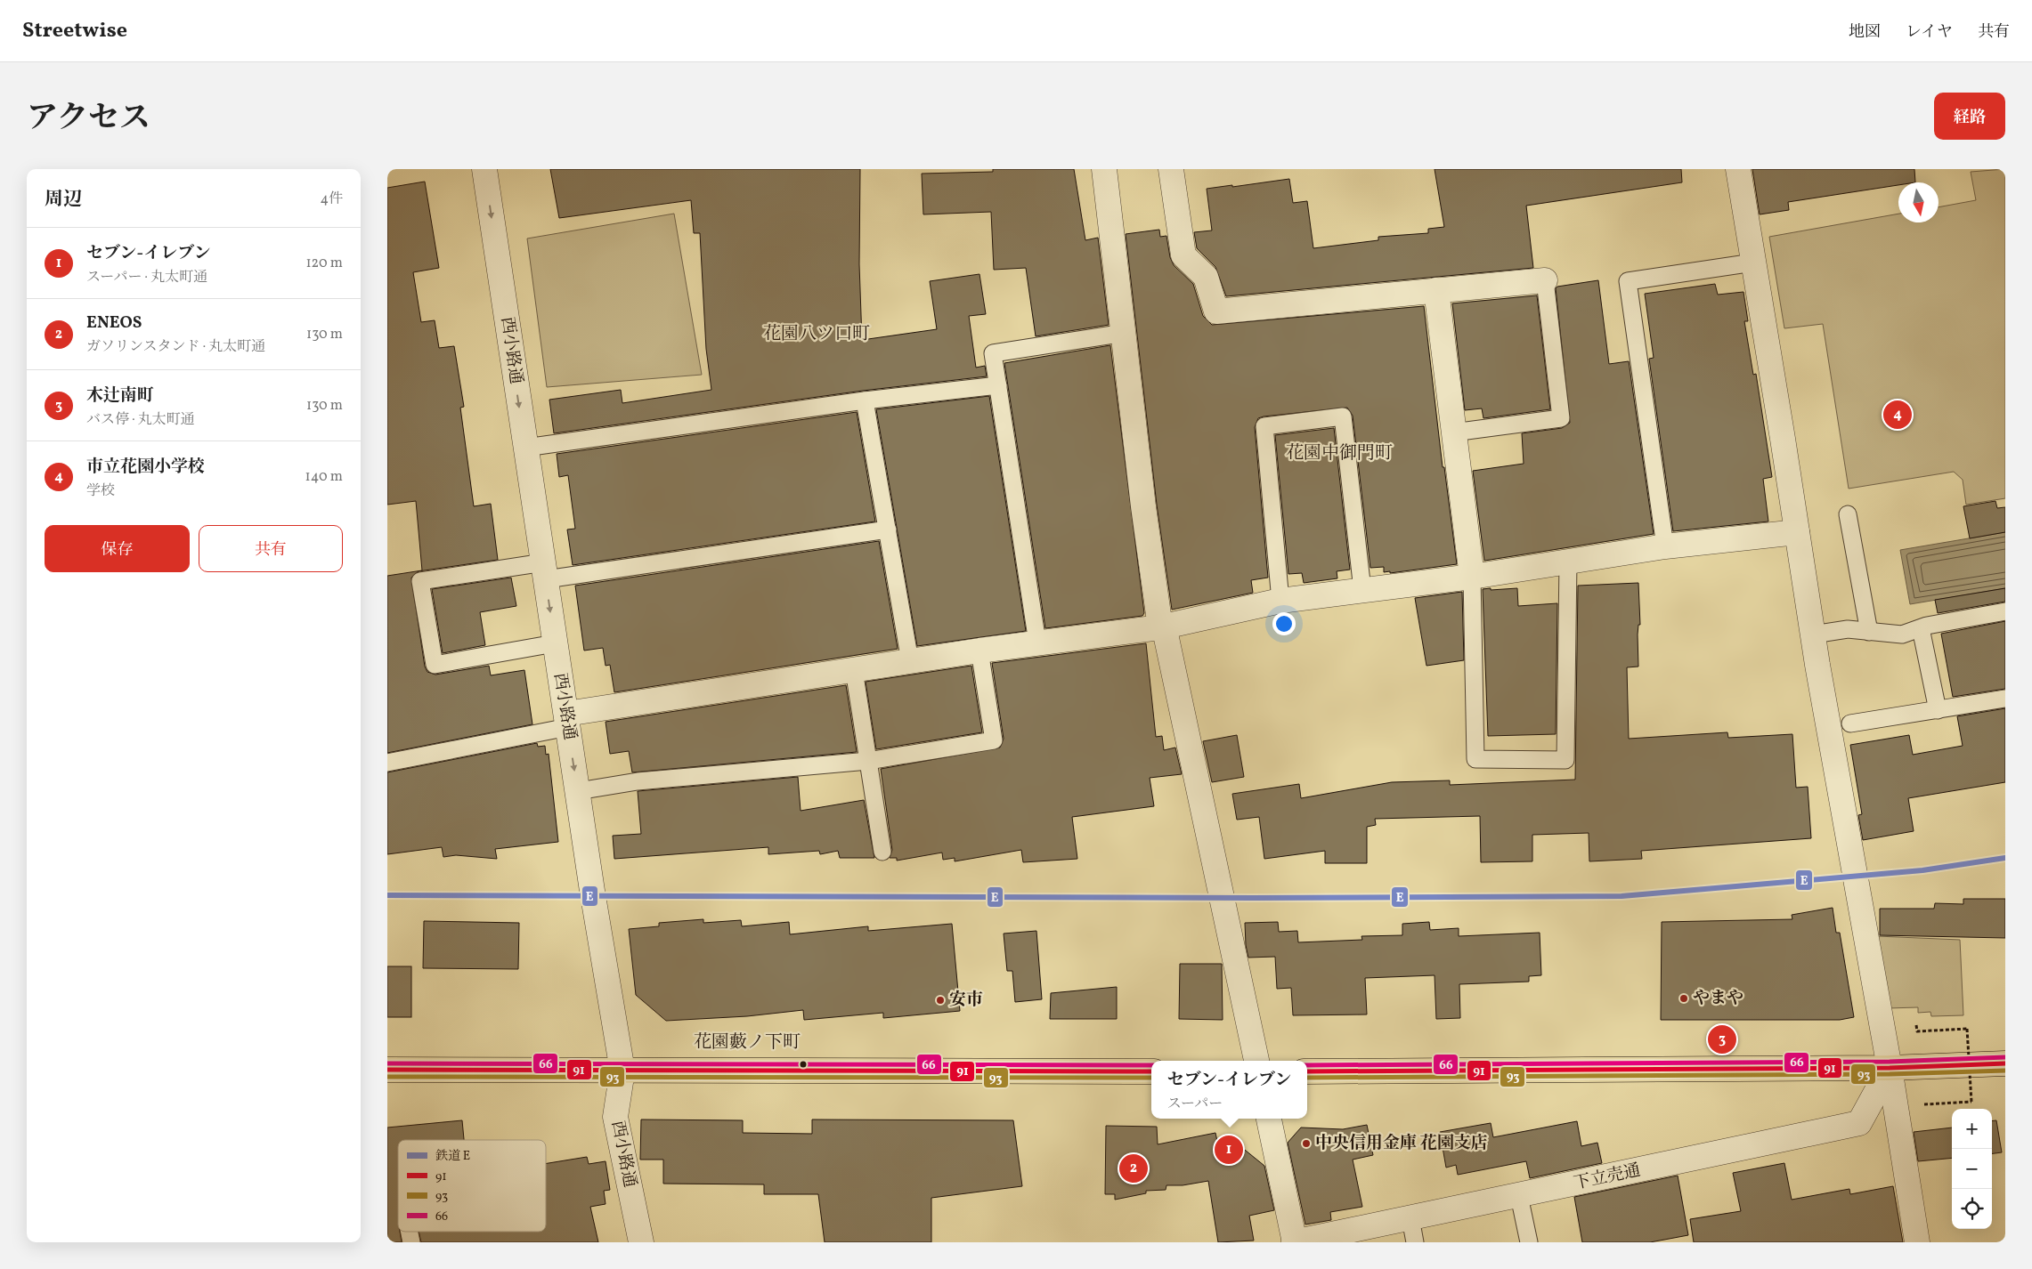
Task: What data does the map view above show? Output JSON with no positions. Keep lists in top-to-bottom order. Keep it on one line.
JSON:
{"streets":{"street":["西小路通","下立売通"]},"one_way":["西小路通"],"districts":["花園八ツ口町","花園中御門町","花園藪ノ下町"],"places":["やまや","安市","中央信用金庫 花園支店"],"lines":["rail line E","transit line 66","transit line 91","transit line 93"],"legend":["鉄道 E","91","93","66"],"north":"bottom","page":{"header":"Streetwise","nav":["地図","レイヤ","共有"],"title":"アクセス","buttons":["経路",["保存","共有"]],"heading":["周辺","4件"],"list":[{"mark":"1","name":"セブン-イレブン","note":"スーパー · 丸太町通","value":"120 m"},{"mark":"2","name":"ENEOS","note":"ガソリンスタンド · 丸太町通","value":"130 m"},{"mark":"3","name":"木辻南町","note":"バス停 · 丸太町通","value":"130 m"},{"mark":"4","name":"市立花園小学校","note":"学校","value":"140 m"}],"pins":["4","3","1","2"],"popup":["セブン-イレブン","スーパー"],"map_buttons":["+","−"]}}
